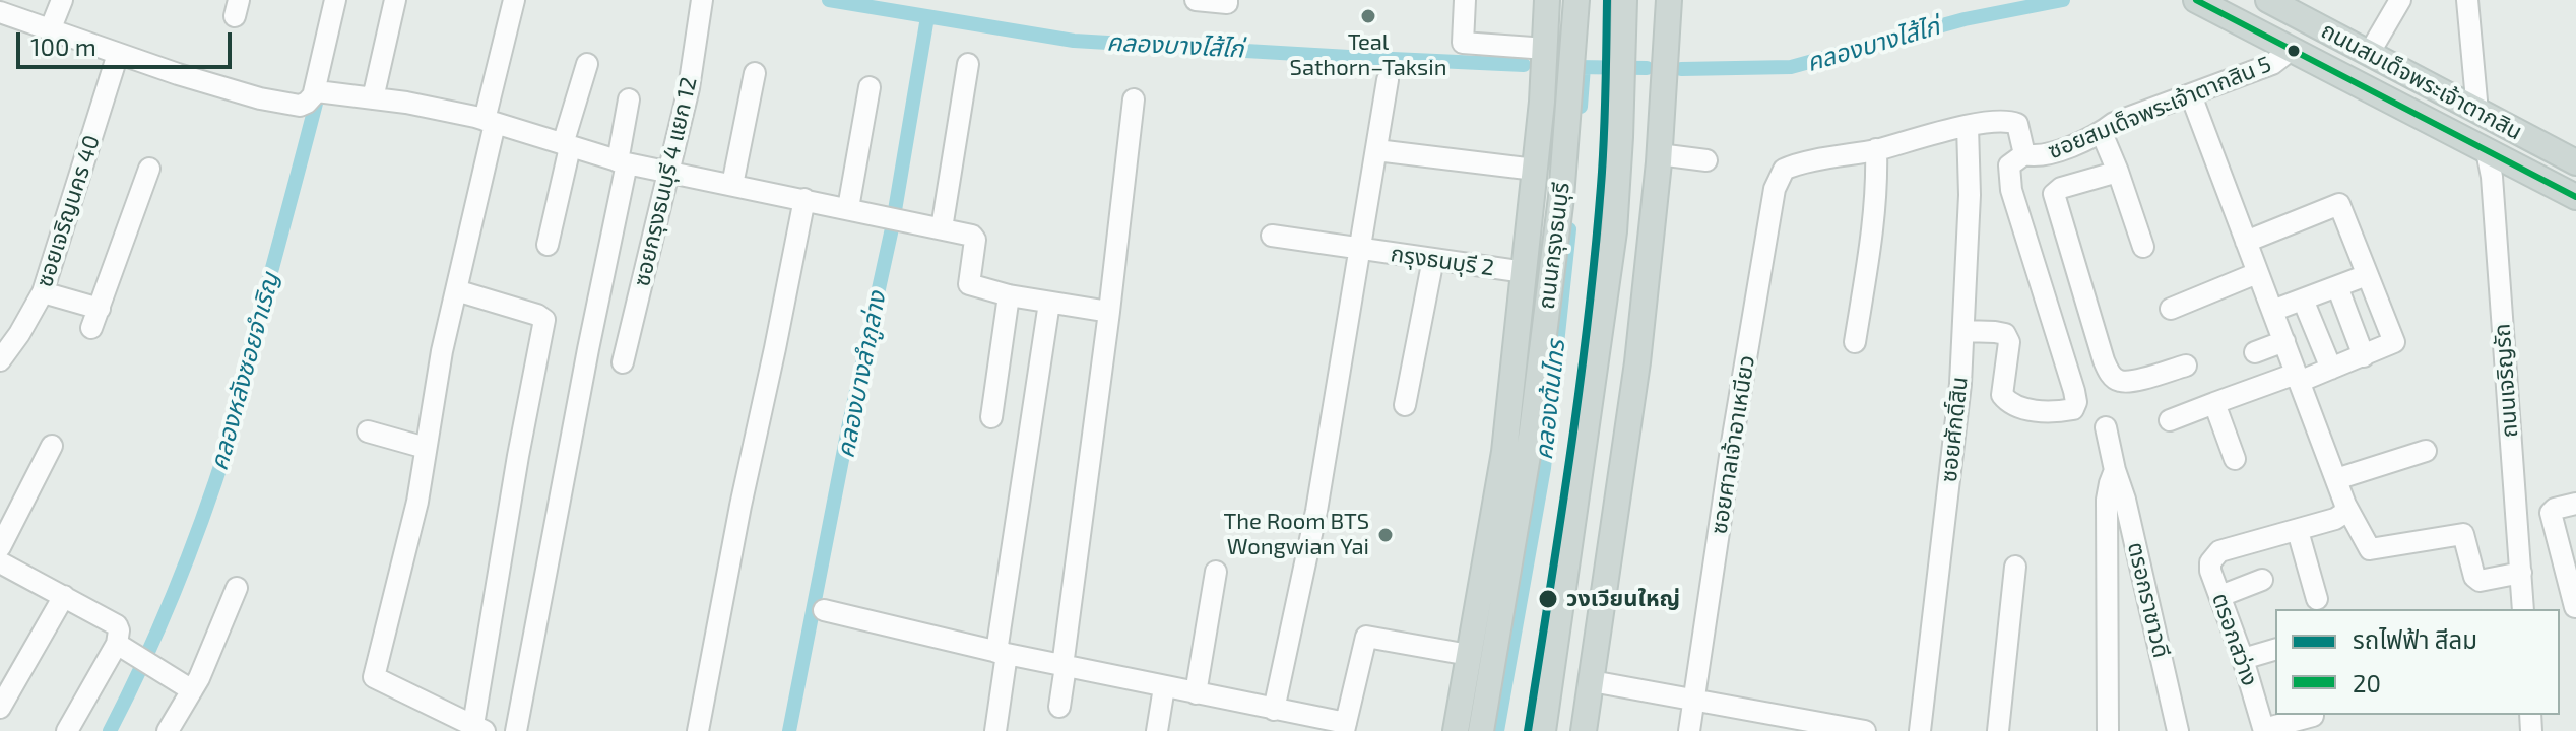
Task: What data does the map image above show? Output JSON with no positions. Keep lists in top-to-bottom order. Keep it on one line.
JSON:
{"streets":{"main road":["ถนนสมเด็จพระเจ้าตากสิน","ถนนกรุงธนบุรี"],"street":["ซอยสมเด็จพระเจ้าตากสิน 5","ซอยกรุงธนบุรี 4 แยก 12","ซอยเจริญนคร 40","กรุงธนบุรี 2","ถนนเจริญรัถ","ซอยศักดิ์สิน","ซอยศาลเจ้าอาเหนียว","ตรอกราชาวดี","ตรอกสว่าง"]},"crossings":[["ถนนสมเด็จพระเจ้าตากสิน","ซอยสมเด็จพระเจ้าตากสิน 5"],["ถนนสมเด็จพระเจ้าตากสิน","ถนนเจริญรัถ"],["ซอยสมเด็จพระเจ้าตากสิน 5","ซอยศักดิ์สิน"],["ซอยสมเด็จพระเจ้าตากสิน 5","ซอยศาลเจ้าอาเหนียว"],["ถนนกรุงธนบุรี","กรุงธนบุรี 2"]],"water":["คลองบางไส้ไก่","คลองหลังซอยจำเริญ","คลองบางลำภูล่าง","คลองต้นไทร"],"places":["Teal Sathorn–Taksin","The Room BTS Wongwian Yai","วงเวียนใหญ่"],"lines":["metro line สีลม","transit line 20"],"legend":["รถไฟฟ้า สีลม","20"],"scale_bar":"100 m"}
